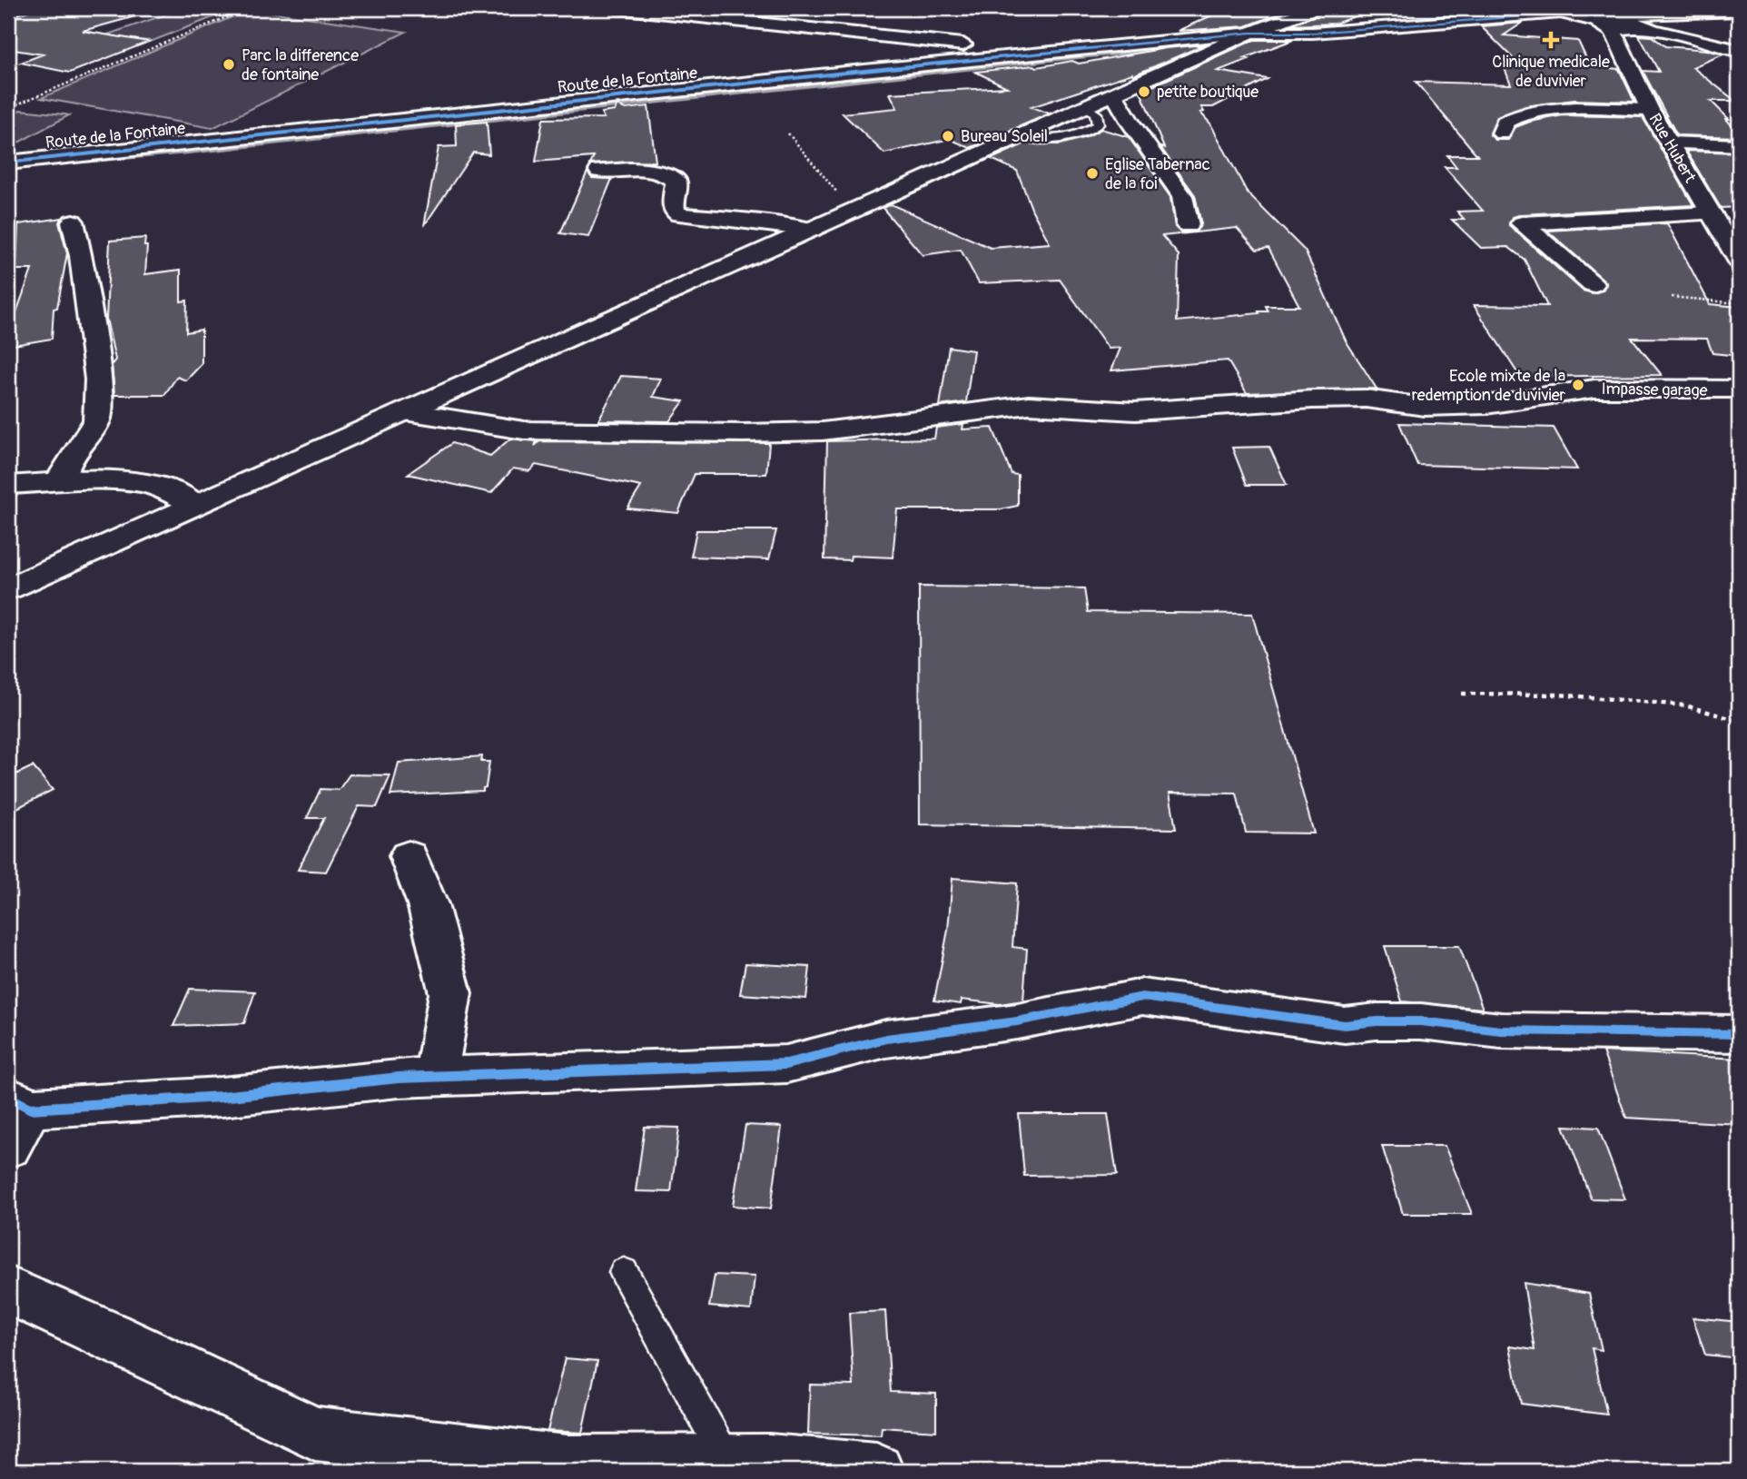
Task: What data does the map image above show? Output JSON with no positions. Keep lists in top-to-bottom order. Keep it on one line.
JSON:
{"streets":{"street":["Route de la Fontaine","Rue Hubert","Impasse garage"]},"places":{"health":["Clinique medicale de duvivier"],"other":["Parc la difference de fontaine","petite boutique","Bureau Soleil","Eglise Tabernac de la foi","Ecole mixte de la redemption de duvivier"]}}
